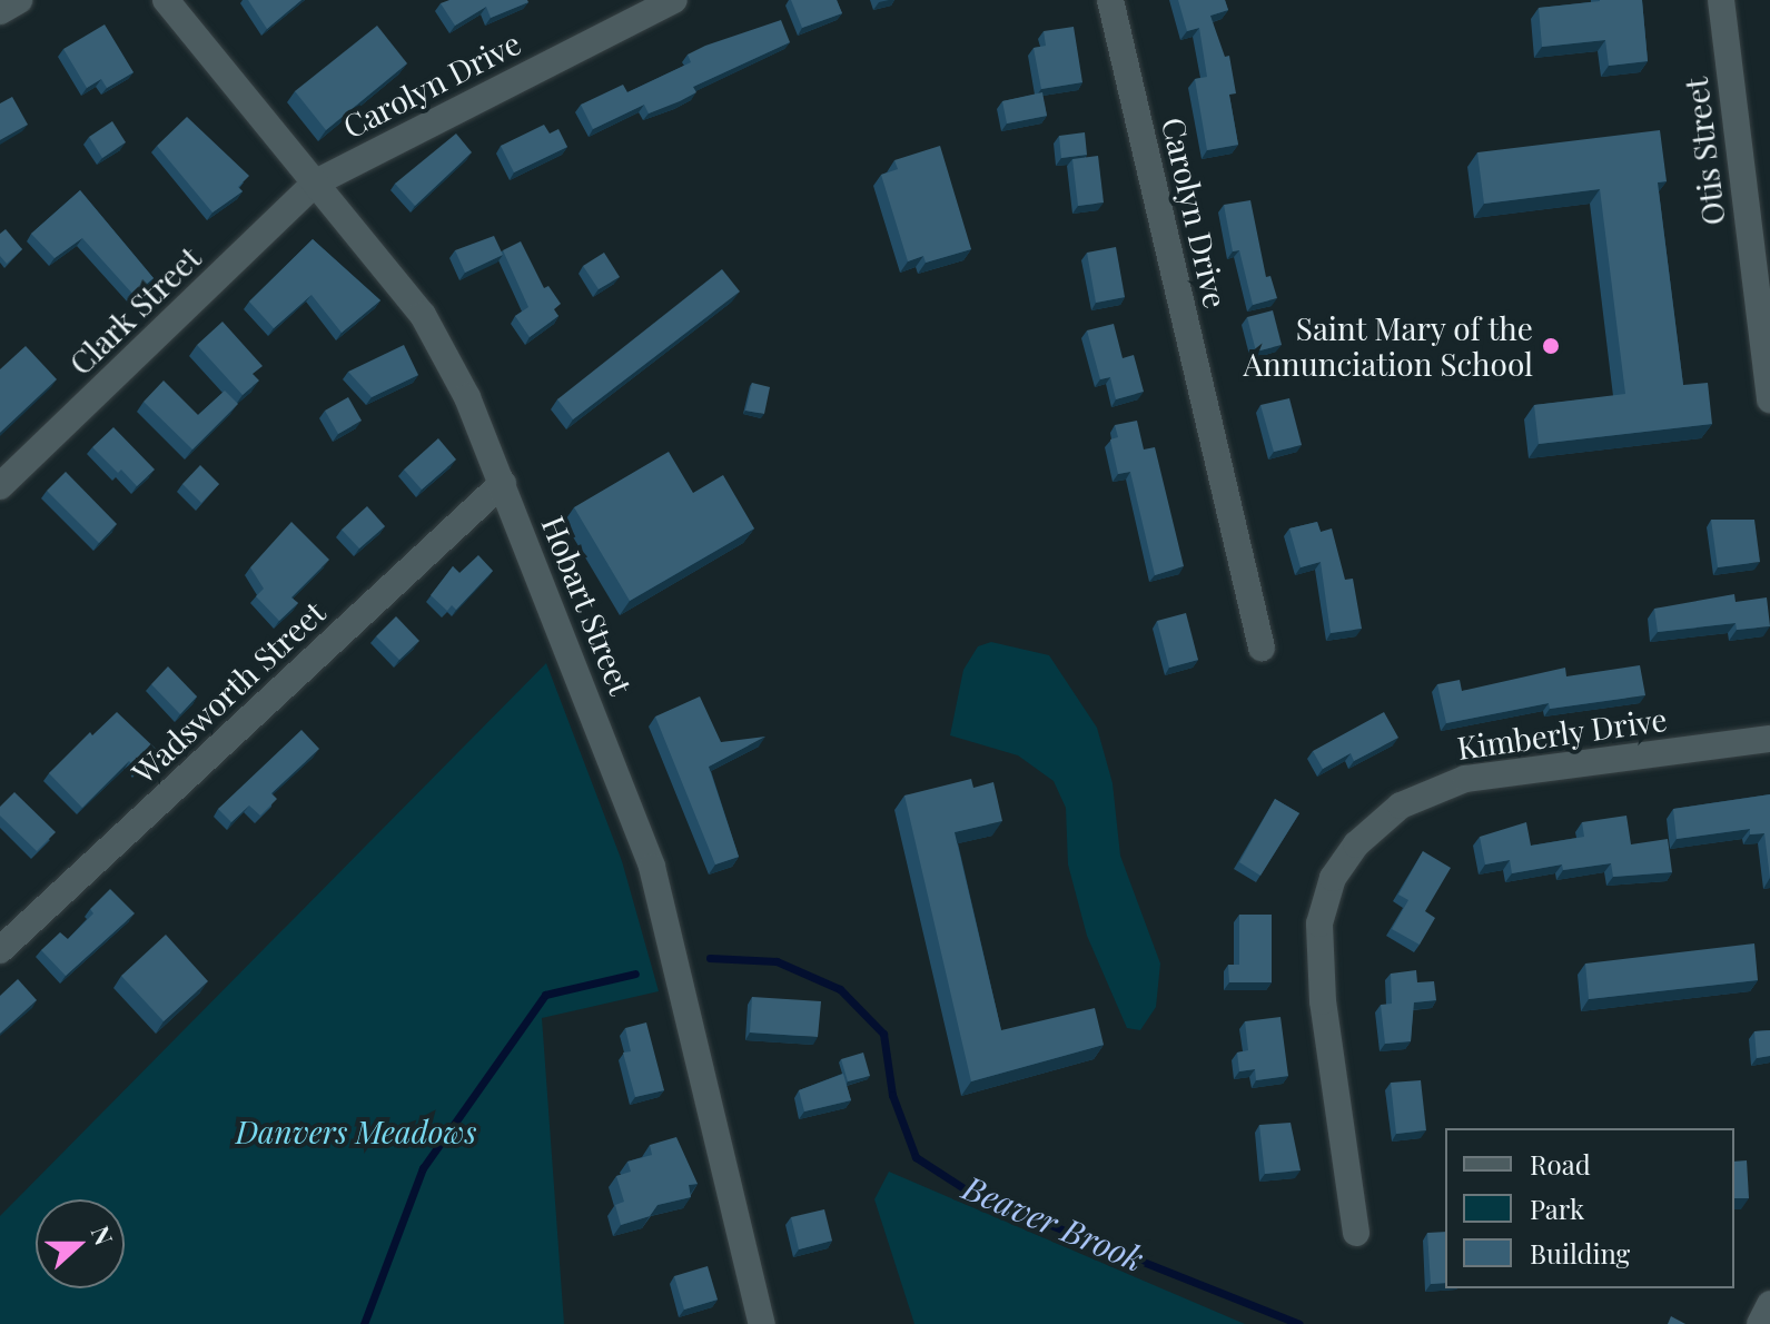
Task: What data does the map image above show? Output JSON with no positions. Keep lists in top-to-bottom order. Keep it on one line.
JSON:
{"streets":{"street":["Carolyn Drive","Otis Street","Clark Street","Hobart Street","Wadsworth Street","Kimberly Drive"]},"crossings":[["Carolyn Drive","Clark Street"],["Carolyn Drive","Hobart Street"],["Clark Street","Hobart Street"],["Hobart Street","Wadsworth Street"]],"water":["Beaver Brook"],"parks":["Danvers Meadows"],"places":["Saint Mary of the Annunciation School"],"legend":["Road","Park","Building"],"north":"right"}
